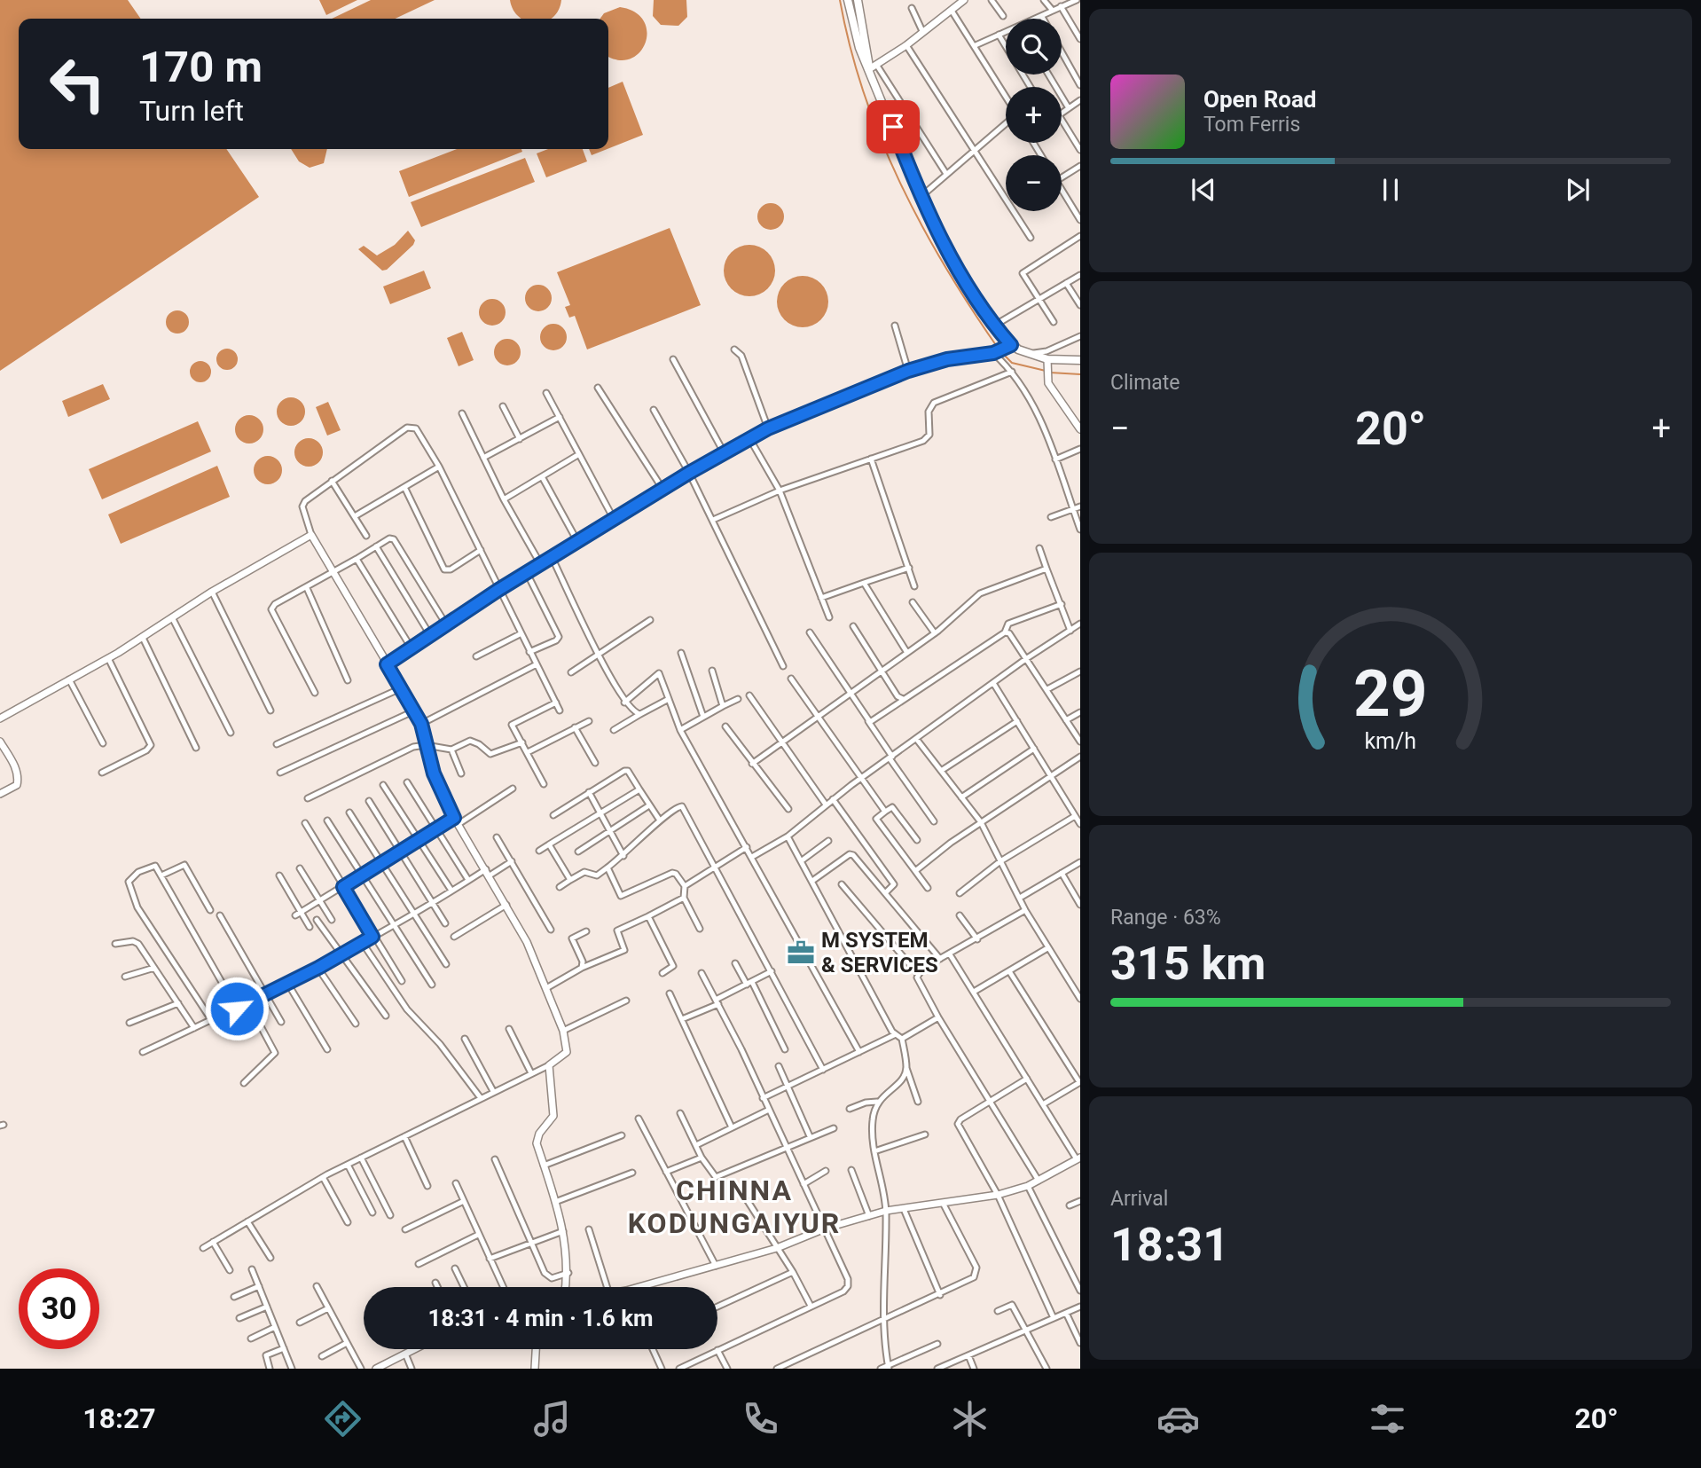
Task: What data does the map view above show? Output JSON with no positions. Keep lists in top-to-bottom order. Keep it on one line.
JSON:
{"districts":["CHINNA KODUNGAIYUR"],"places":{"office":["M SYSTEM & SERVICES"]},"page":{"map_buttons":["+","−"],"turn":["170 m","Turn left"],"song":["Open Road","Tom Ferris"],"tile":["Climate",["Range · 63%","315 km"],["Arrival","18:31"]],"heat":["−","20°","+"],"limit":"30","trip":"18:31 · 4 min · 1.6 km","tabs":["18:27","20°"],"gauge":["29","km/h"]}}
